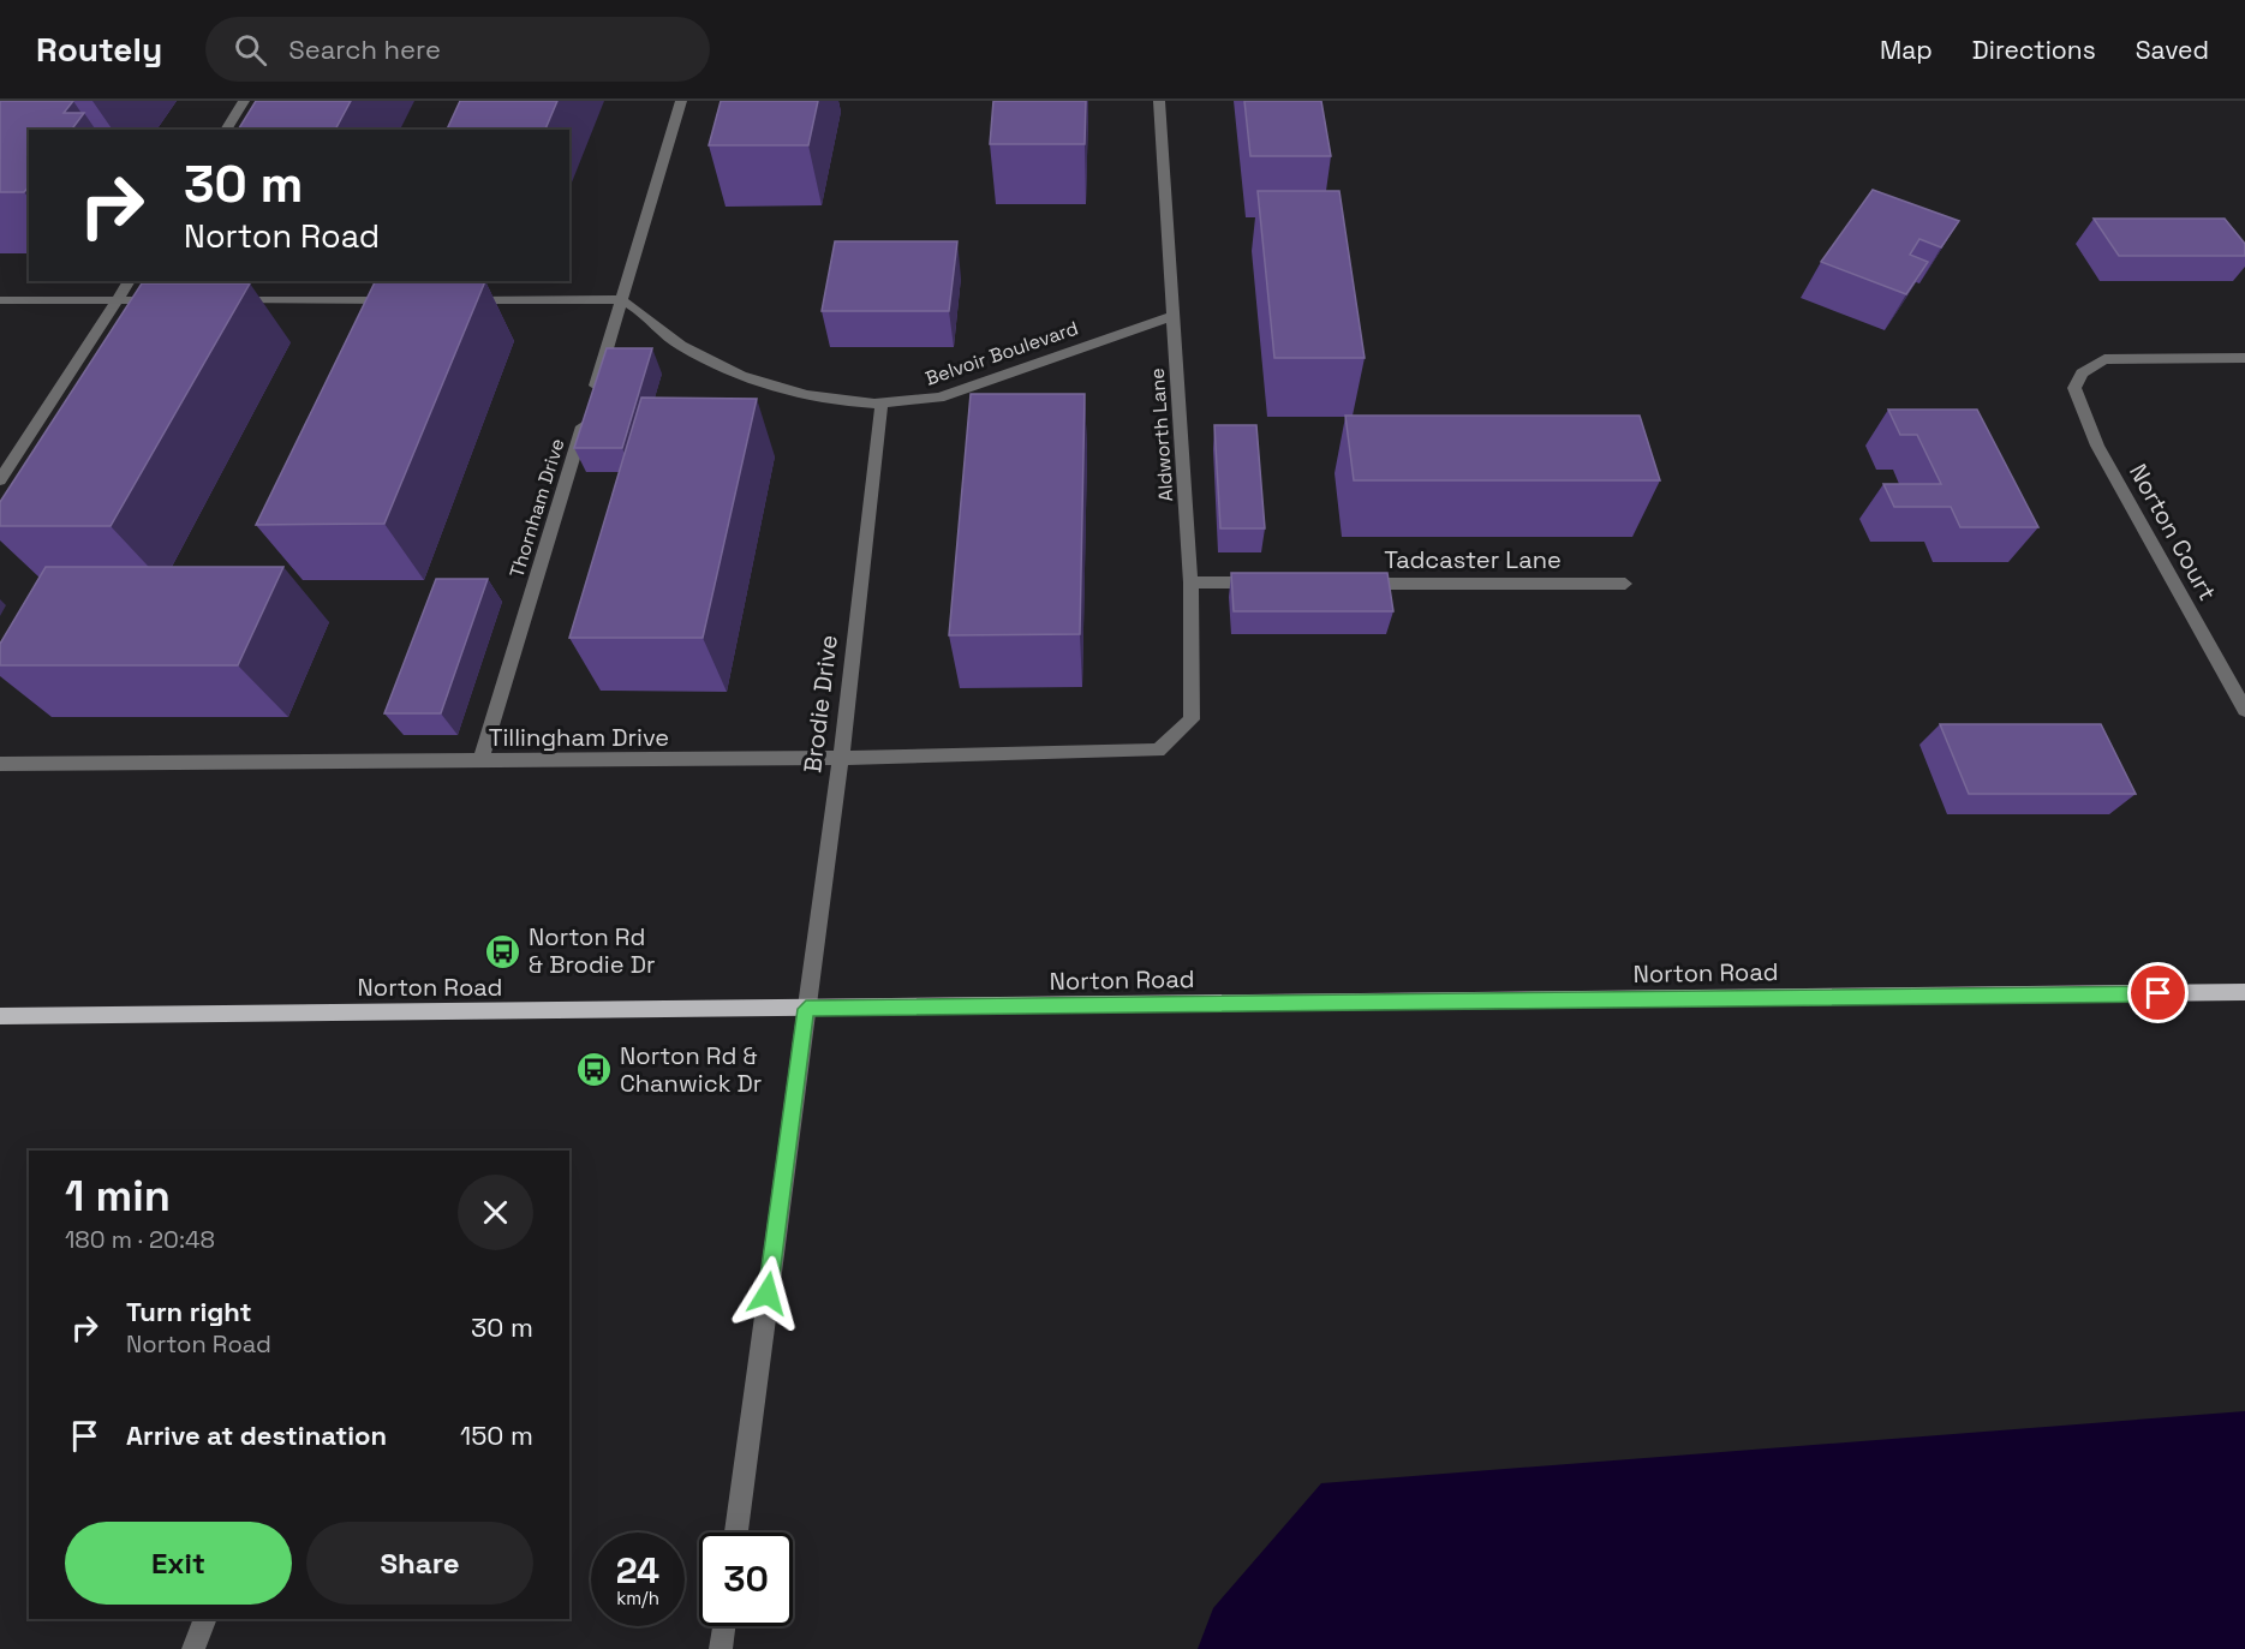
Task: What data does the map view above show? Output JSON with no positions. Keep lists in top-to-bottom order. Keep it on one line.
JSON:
{"streets":{"main road":["Norton Road"],"street":["Belvoir Boulevard","Aldworth Lane","Thornham Drive","Norton Court","Tadcaster Lane","Brodie Drive","Tillingham Drive"]},"crossings":[["Belvoir Boulevard","Aldworth Lane"],["Belvoir Boulevard","Thornham Drive"],["Belvoir Boulevard","Brodie Drive"],["Aldworth Lane","Tillingham Drive"],["Thornham Drive","Tillingham Drive"],["Brodie Drive","Tillingham Drive"],["Brodie Drive","Norton Road"]],"places":{"bus stop":["Norton Rd & Brodie Dr","Norton Rd & Chanwick Dr"]},"page":{"header":"Routely","search":"Search here","nav":["Map","Directions","Saved"],"turn":["30 m","Norton Road"],"heading":["1 min","180 m · 20:48"],"list":[{"name":"Turn right","note":"Norton Road","value":"30 m"},{"name":"Arrive at destination","value":"150 m"}],"buttons":["Exit","Share"],"speed":"24 km/h","limit":"30"}}
